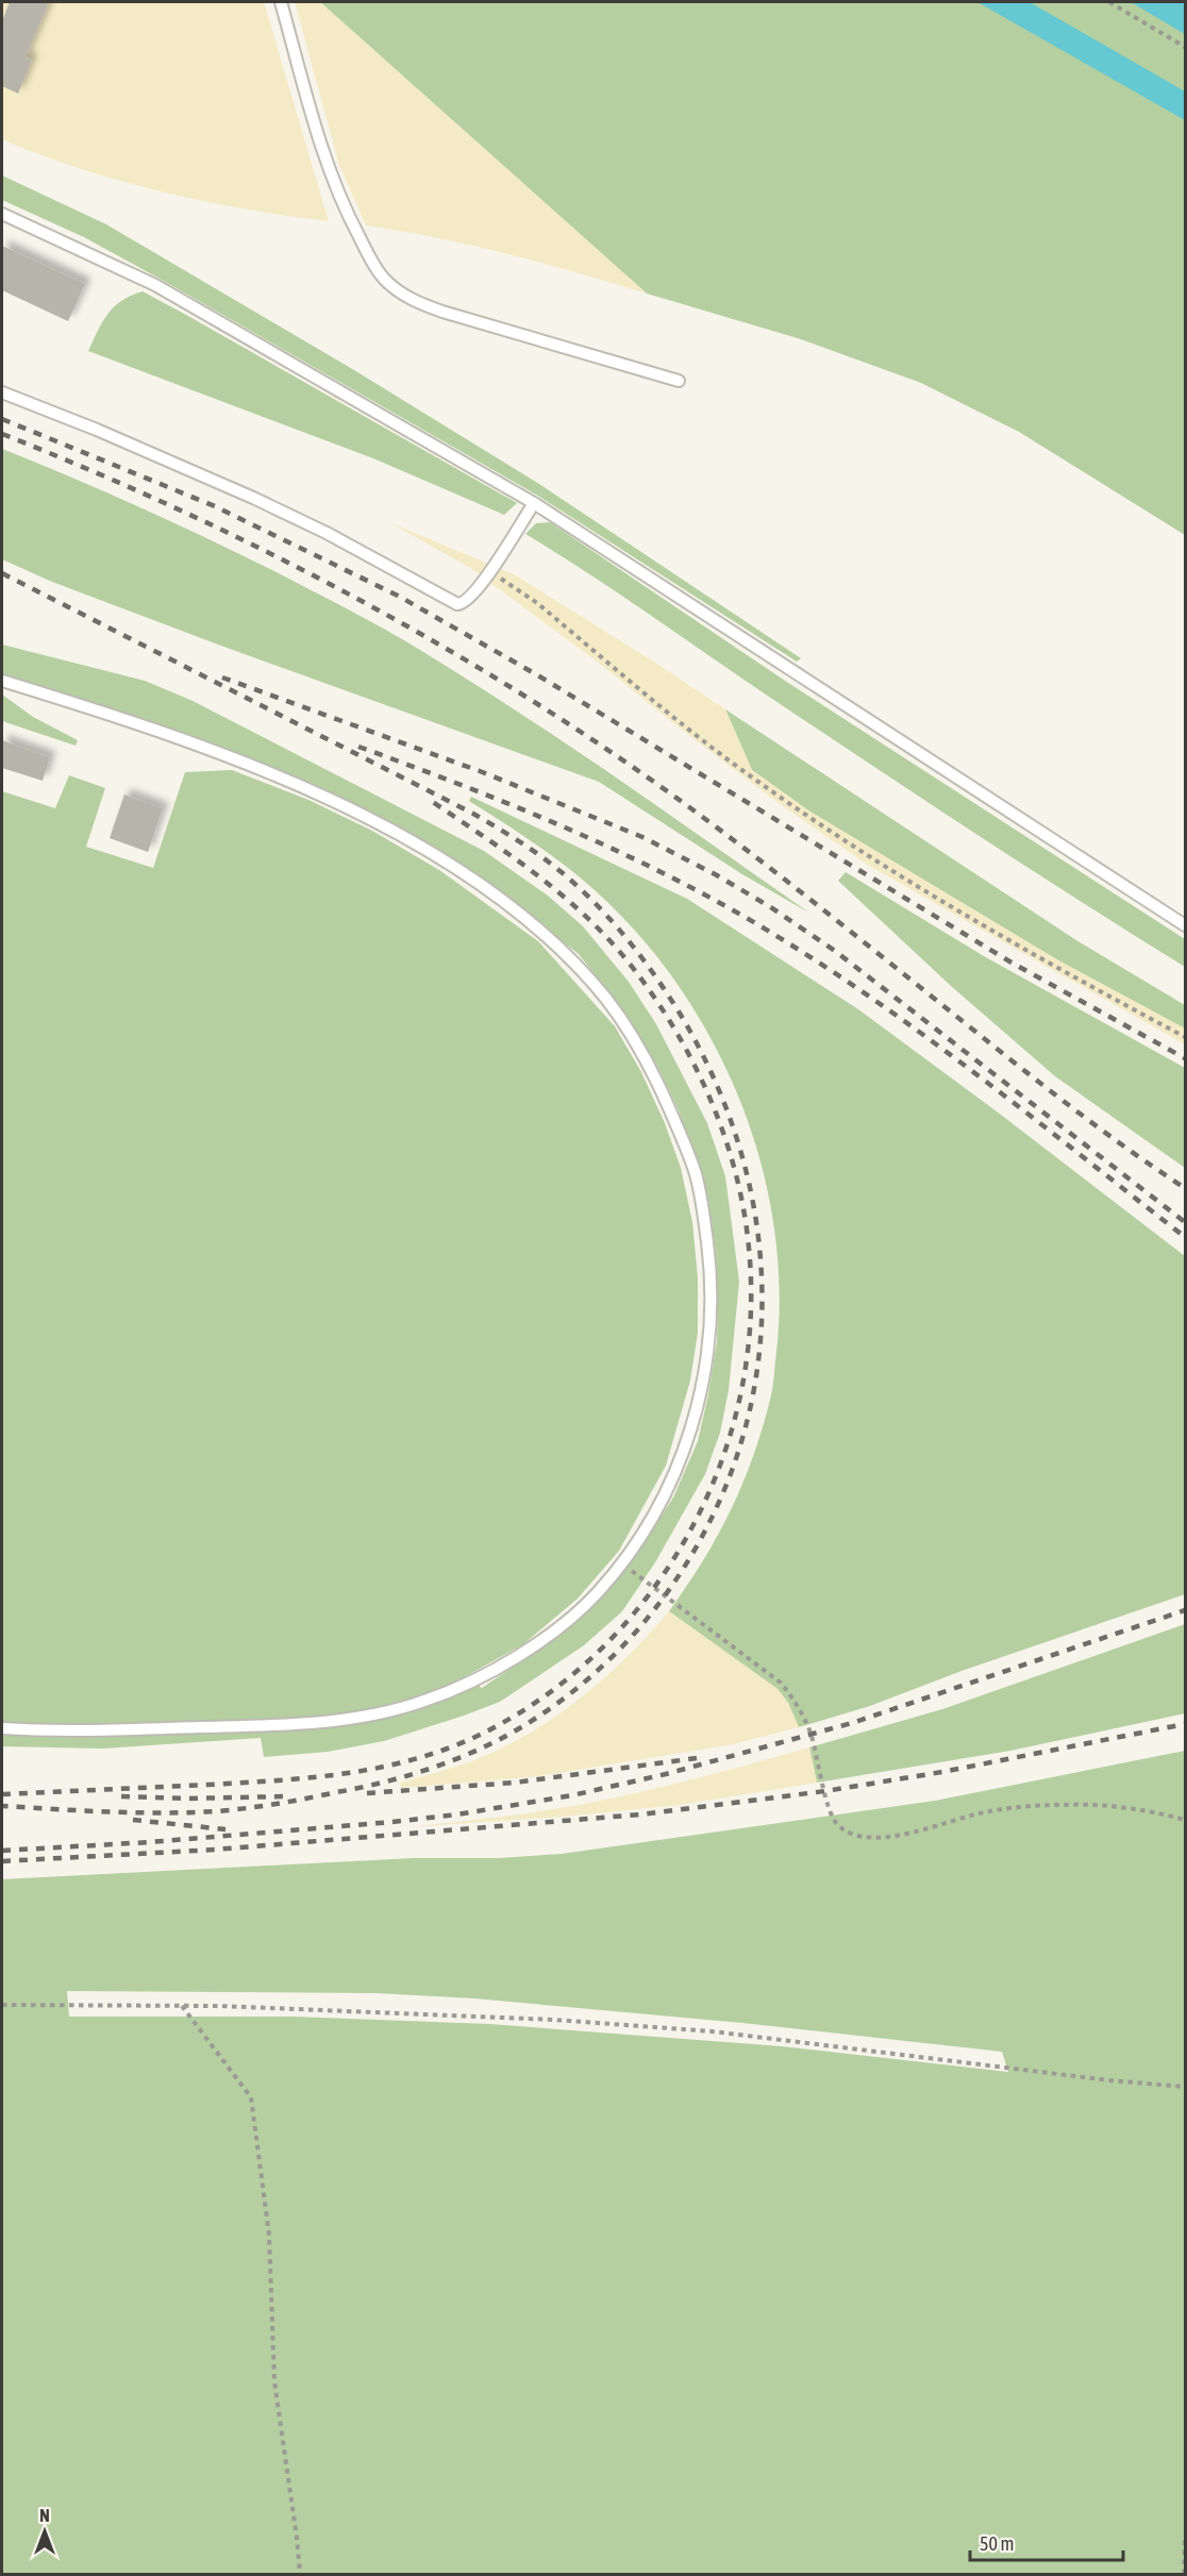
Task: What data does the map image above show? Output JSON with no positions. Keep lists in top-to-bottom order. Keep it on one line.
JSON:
{"scale_bar":"50 m","north":"top"}
